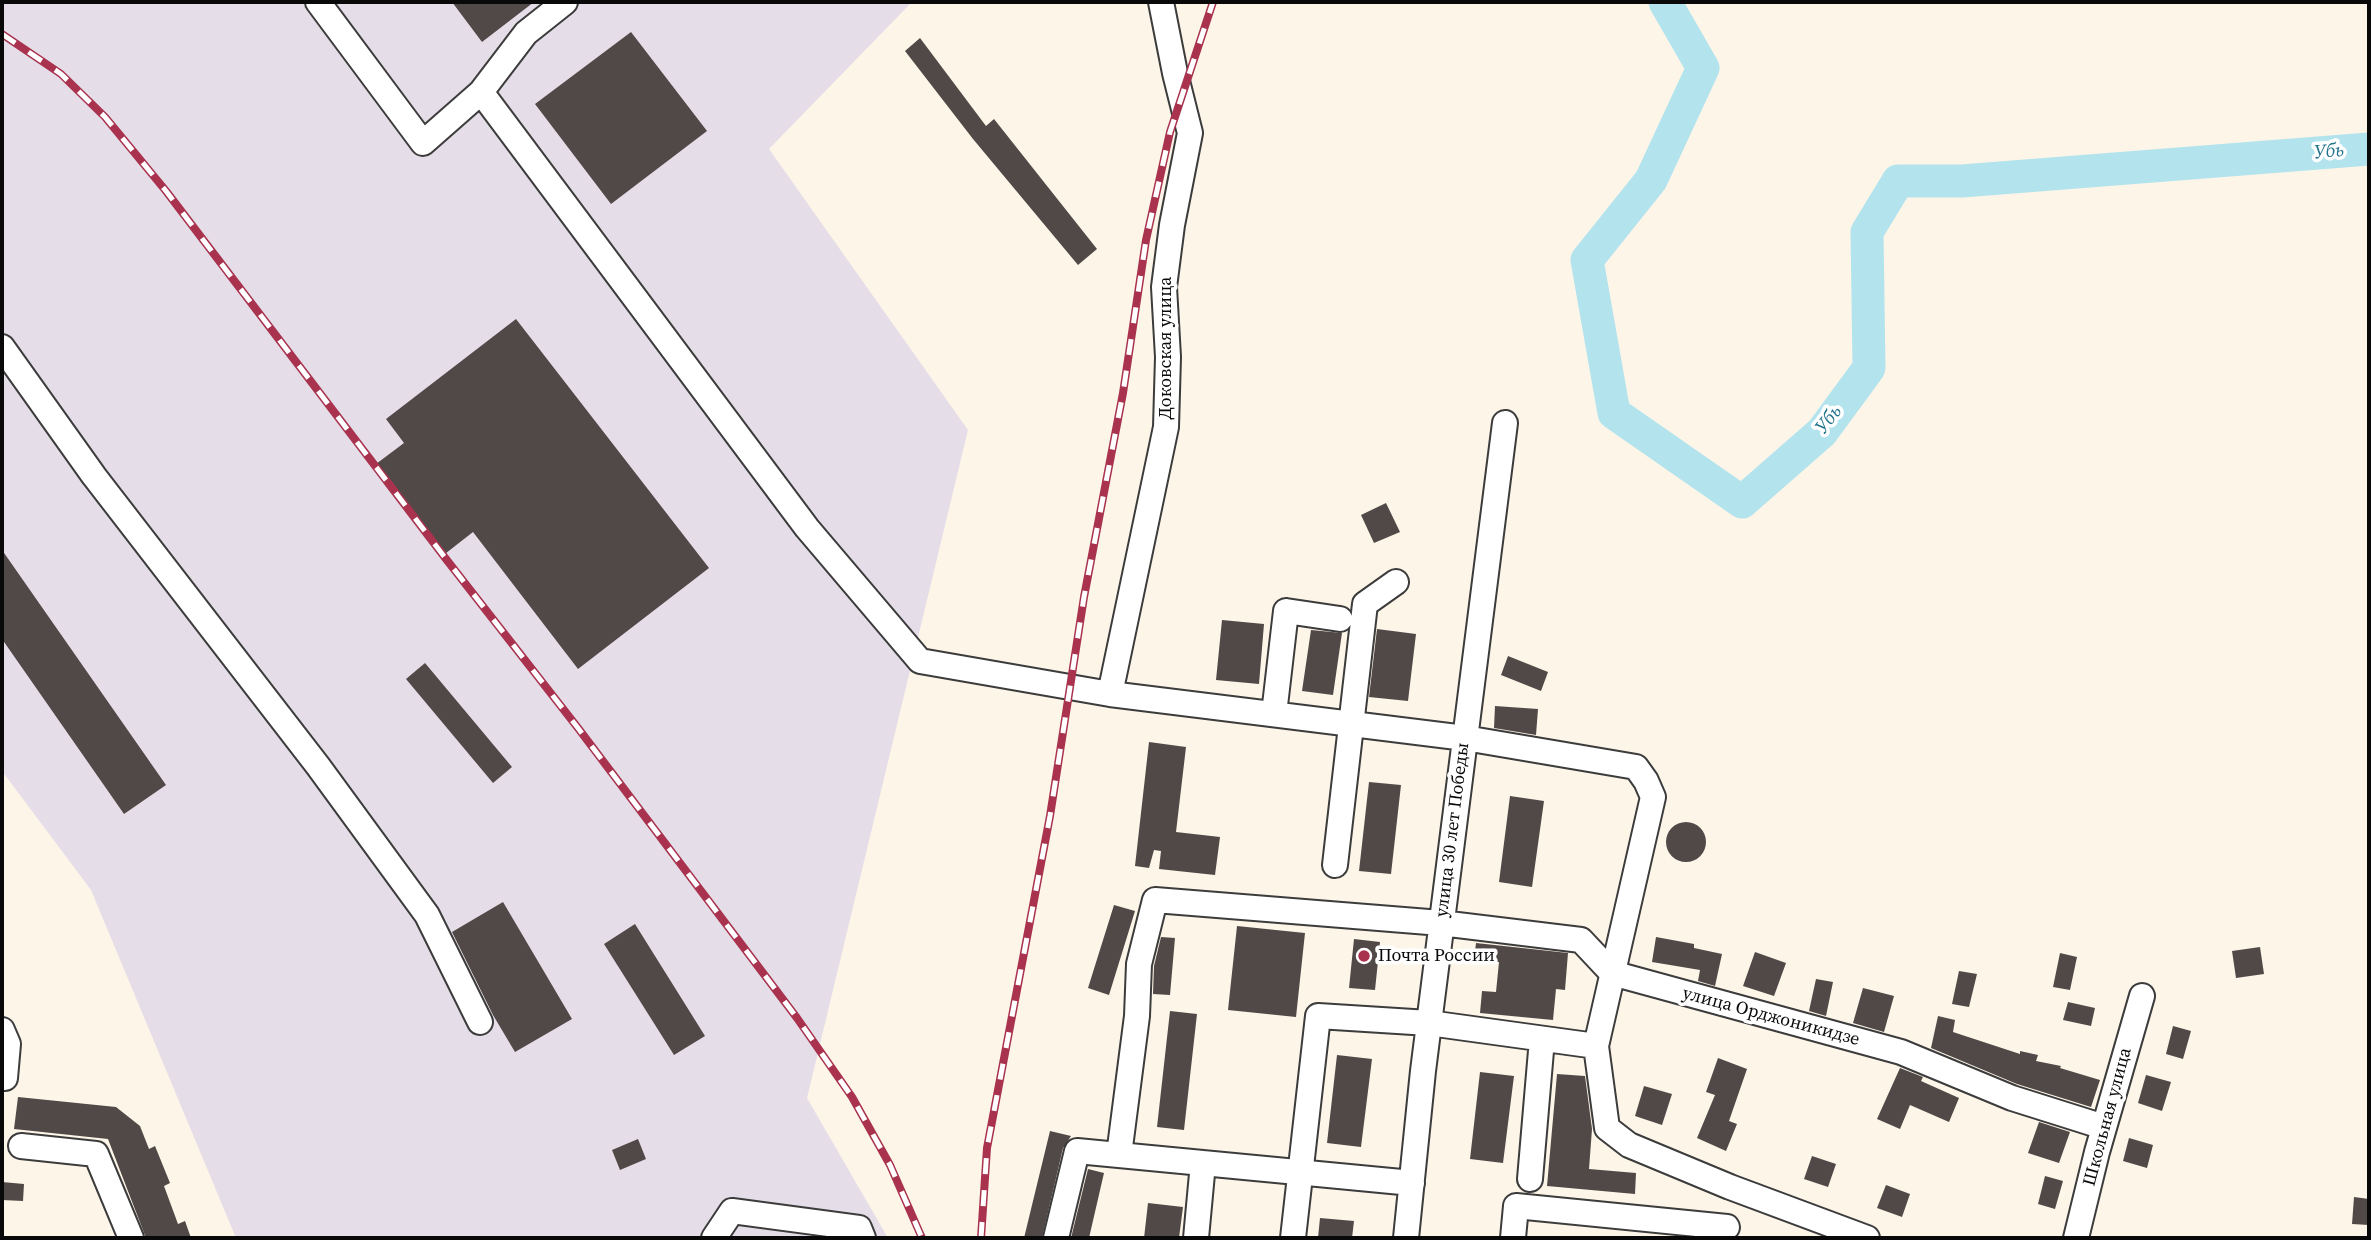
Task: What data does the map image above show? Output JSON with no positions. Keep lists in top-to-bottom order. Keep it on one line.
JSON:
{"streets":{"street":["Доковская улица","улица 30 лет Победы","улица Орджоникидзе","Школьная улица"]},"crossings":[["улица Орджоникидзе","Школьная улица"]],"water":["Убь"],"places":["Почта России"]}
